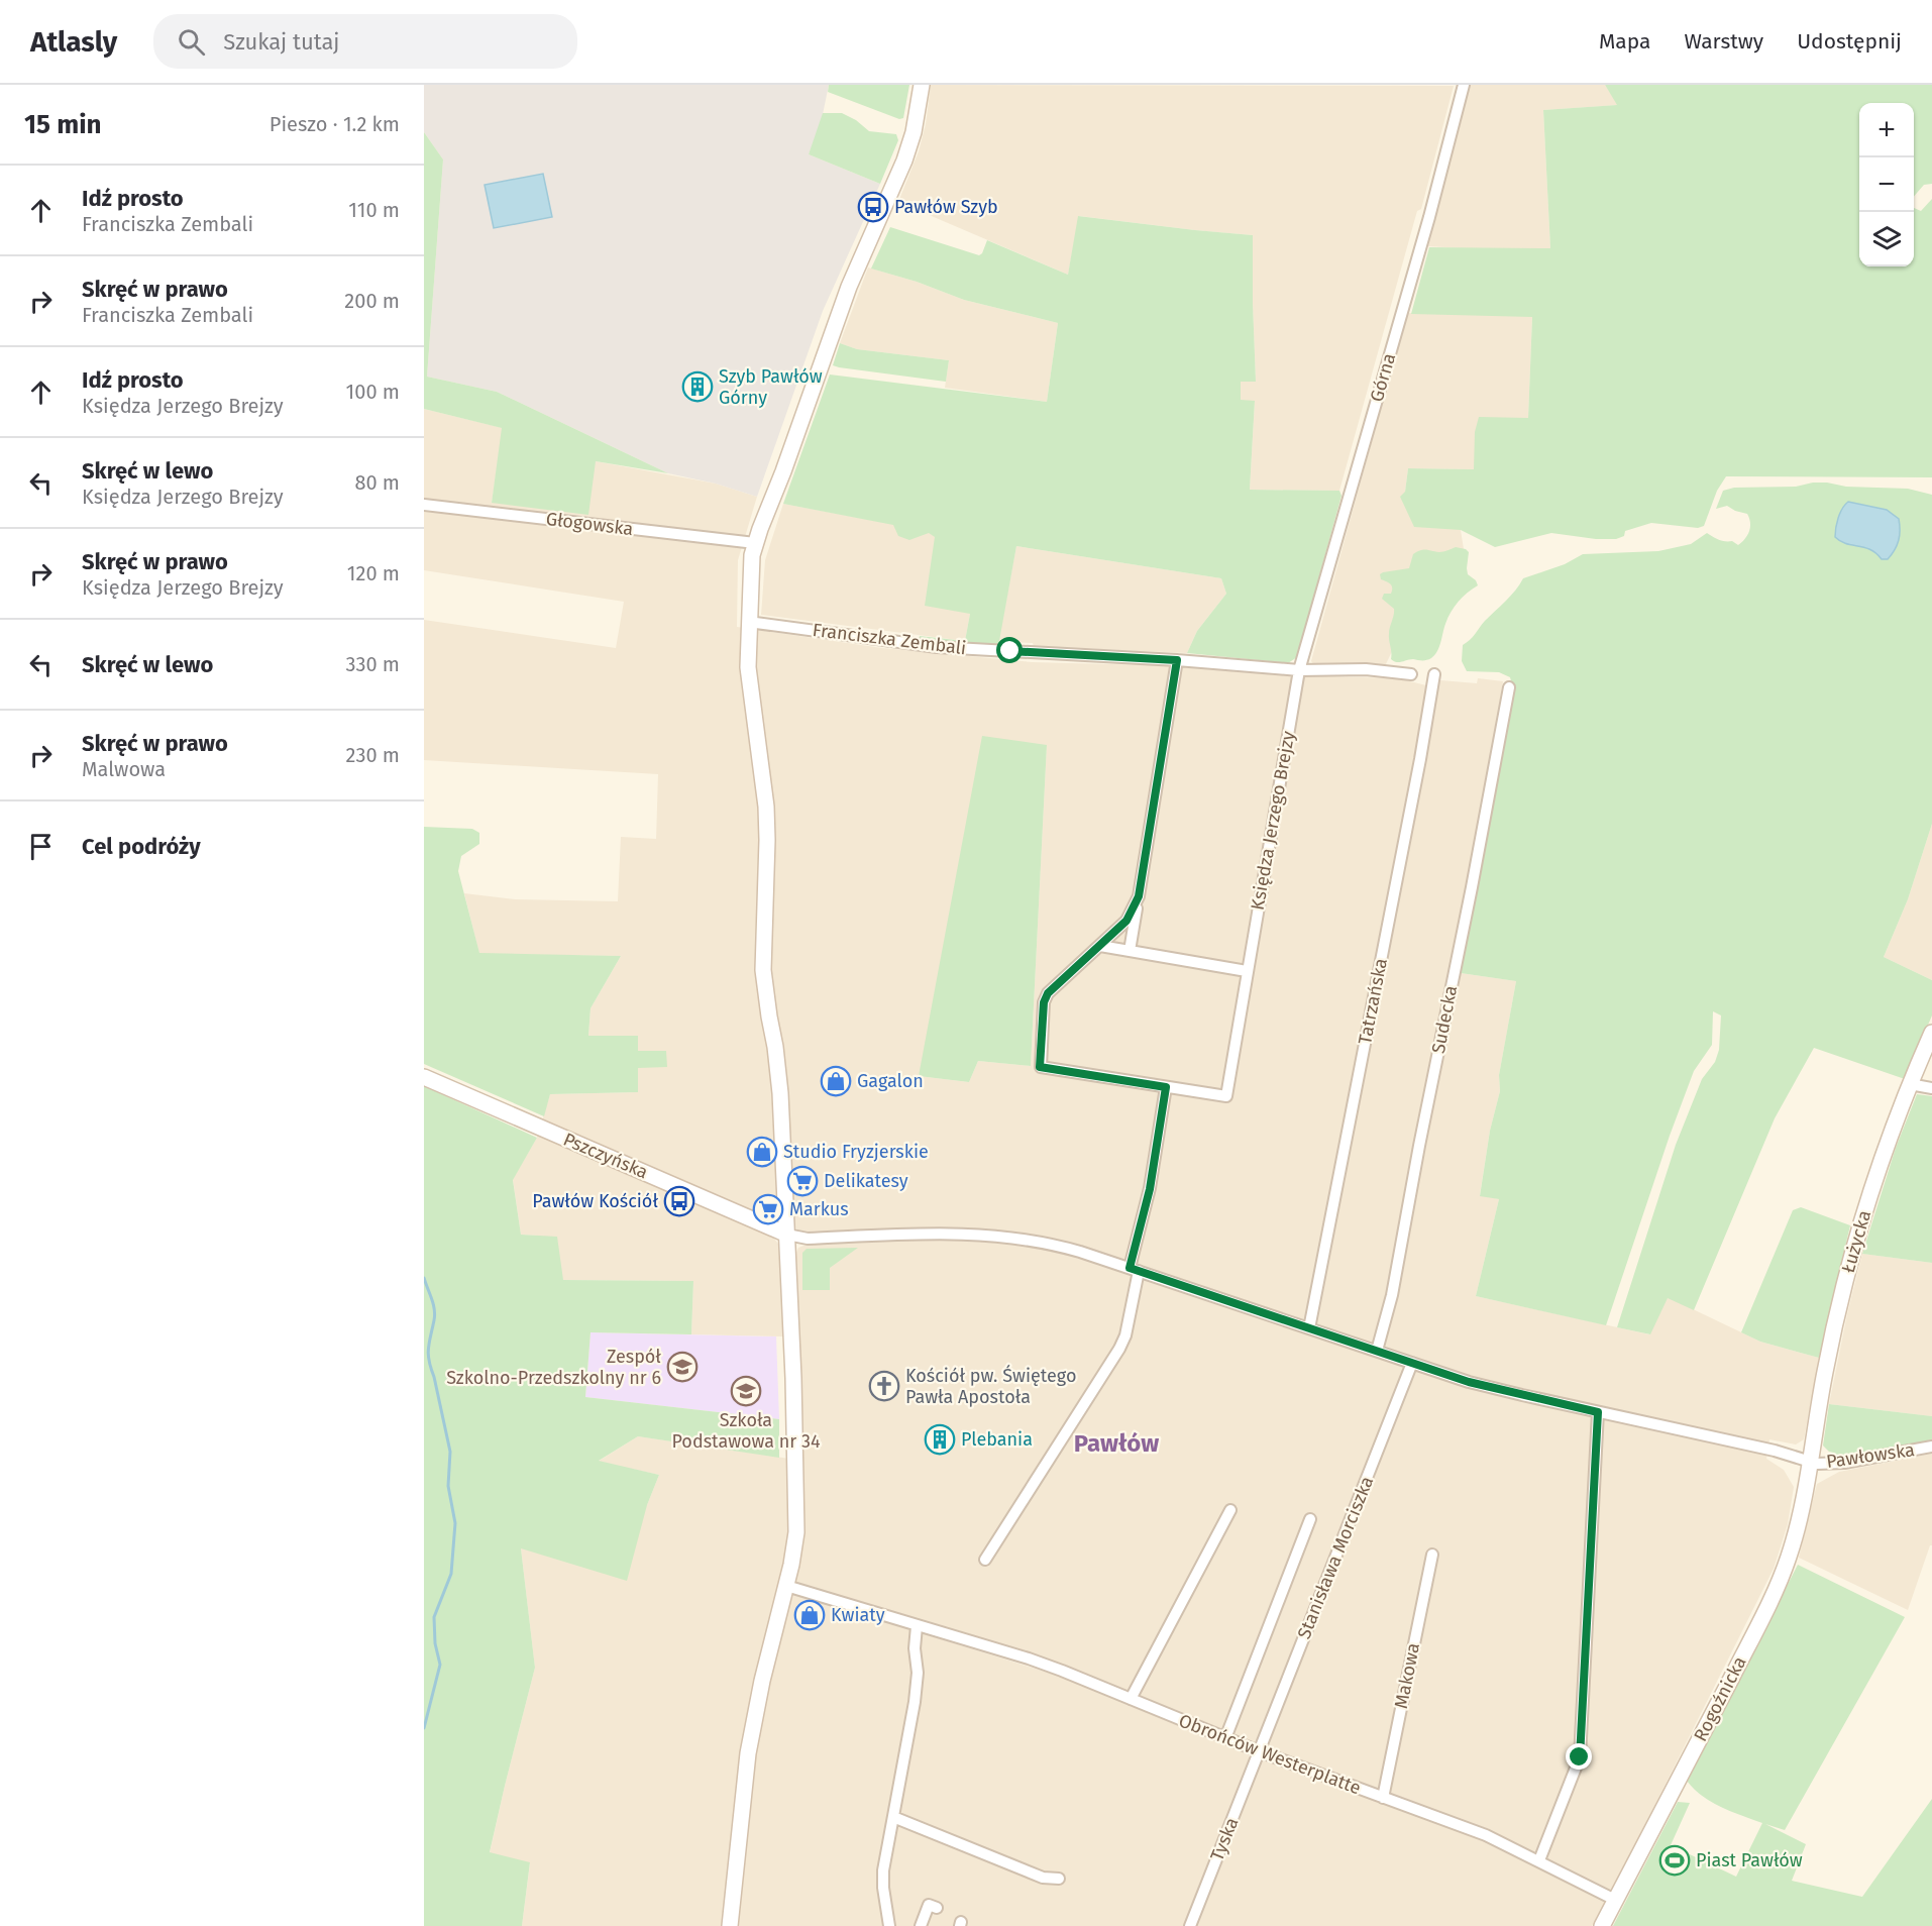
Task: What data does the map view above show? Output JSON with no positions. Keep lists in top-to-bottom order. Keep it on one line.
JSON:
{"streets":{"street":["Górna","Głogowska","Franciszka Zembali","Księdza Jerzego Brejzy","Tatrzańska","Sudecka","Pszczyńska","Łużycka","Pawłowska","Stanisława Morciszka","Makowa","Rogoźnicka","Obrońców Westerplatte","Tyska"]},"crossings":[["Górna","Franciszka Zembali"],["Górna","Księdza Jerzego Brejzy"],["Franciszka Zembali","Księdza Jerzego Brejzy"],["Tatrzańska","Pawłowska"],["Sudecka","Pawłowska"],["Pszczyńska","Pawłowska"],["Łużycka","Pawłowska"],["Łużycka","Rogoźnicka"],["Pawłowska","Stanisława Morciszka"],["Pawłowska","Rogoźnicka"],["Stanisława Morciszka","Obrońców Westerplatte"],["Stanisława Morciszka","Tyska"],["Makowa","Obrońców Westerplatte"],["Rogoźnicka","Obrońców Westerplatte"],["Obrońców Westerplatte","Tyska"]],"districts":["Pawłów"],"places":{"bus stop":["Pawłów Szyb","Pawłów Kościół"],"building":["Szyb Pawłów Górny","Plebania"],"shop":["Gagalon","Studio Fryzjerskie","Kwiaty"],"supermarket":["Delikatesy","Markus"],"school or university":["Zespół Szkolno-Przedszkolny nr 6","Szkoła Podstawowa nr 34"],"church":["Kościół pw. Świętego Pawła Apostoła"],"sports":["Piast Pawłów"]},"page":{"header":"Atlasly","search":"Szukaj tutaj","nav":["Mapa","Warstwy","Udostępnij"],"heading":["15 min","Pieszo · 1.2 km"],"map_buttons":["+","−"],"list":[["Idź prosto","Franciszka Zembali","110 m"],["Skręć w prawo","Franciszka Zembali","200 m"],["Idź prosto","Księdza Jerzego Brejzy","100 m"],["Skręć w lewo","Księdza Jerzego Brejzy","80 m"],["Skręć w prawo","Księdza Jerzego Brejzy","120 m"],["Skręć w lewo","330 m"],["Skręć w prawo","Malwowa","230 m"],"Cel podróży"]}}
